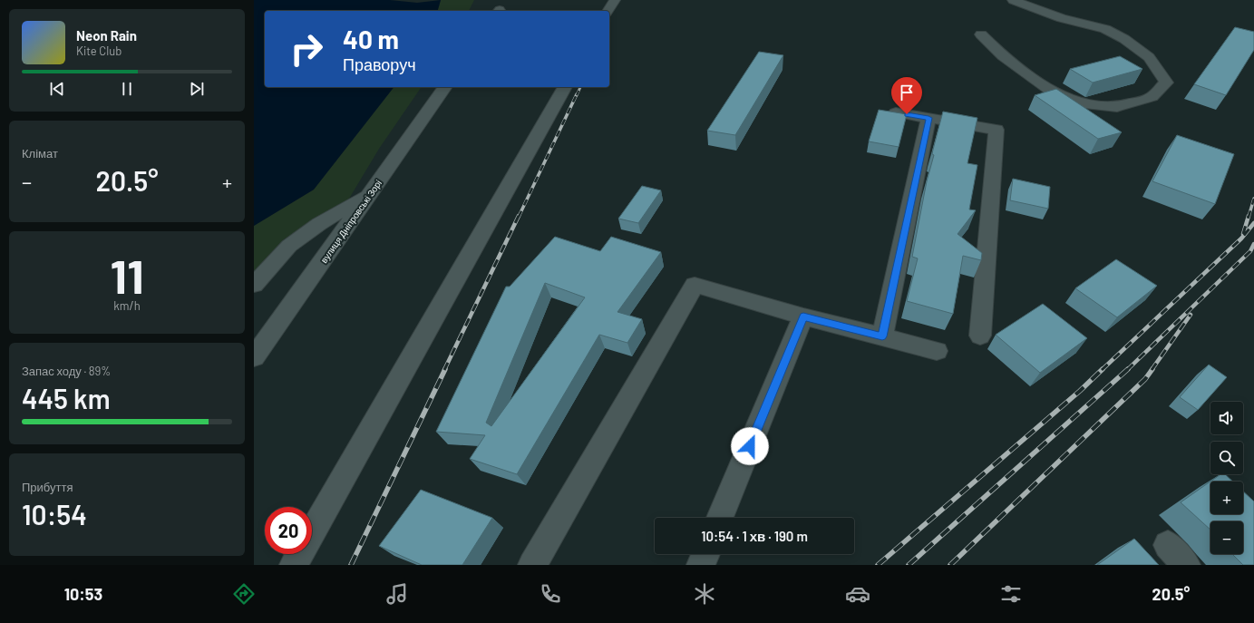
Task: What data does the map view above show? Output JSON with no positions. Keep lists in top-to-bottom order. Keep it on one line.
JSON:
{"streets":{"street":["вулиця Дніпровські Зорі"]},"page":{"turn":["40 m","Праворуч"],"song":["Neon Rain","Kite Club"],"tile":["Клімат",["11","km/h"],["Запас ходу · 89%","445 km"],["Прибуття","10:54"]],"heat":["−","20.5°","+"],"map_buttons":["+","−"],"limit":"20","trip":"10:54 · 1 хв · 190 m","tabs":["10:53","20.5°"]}}
